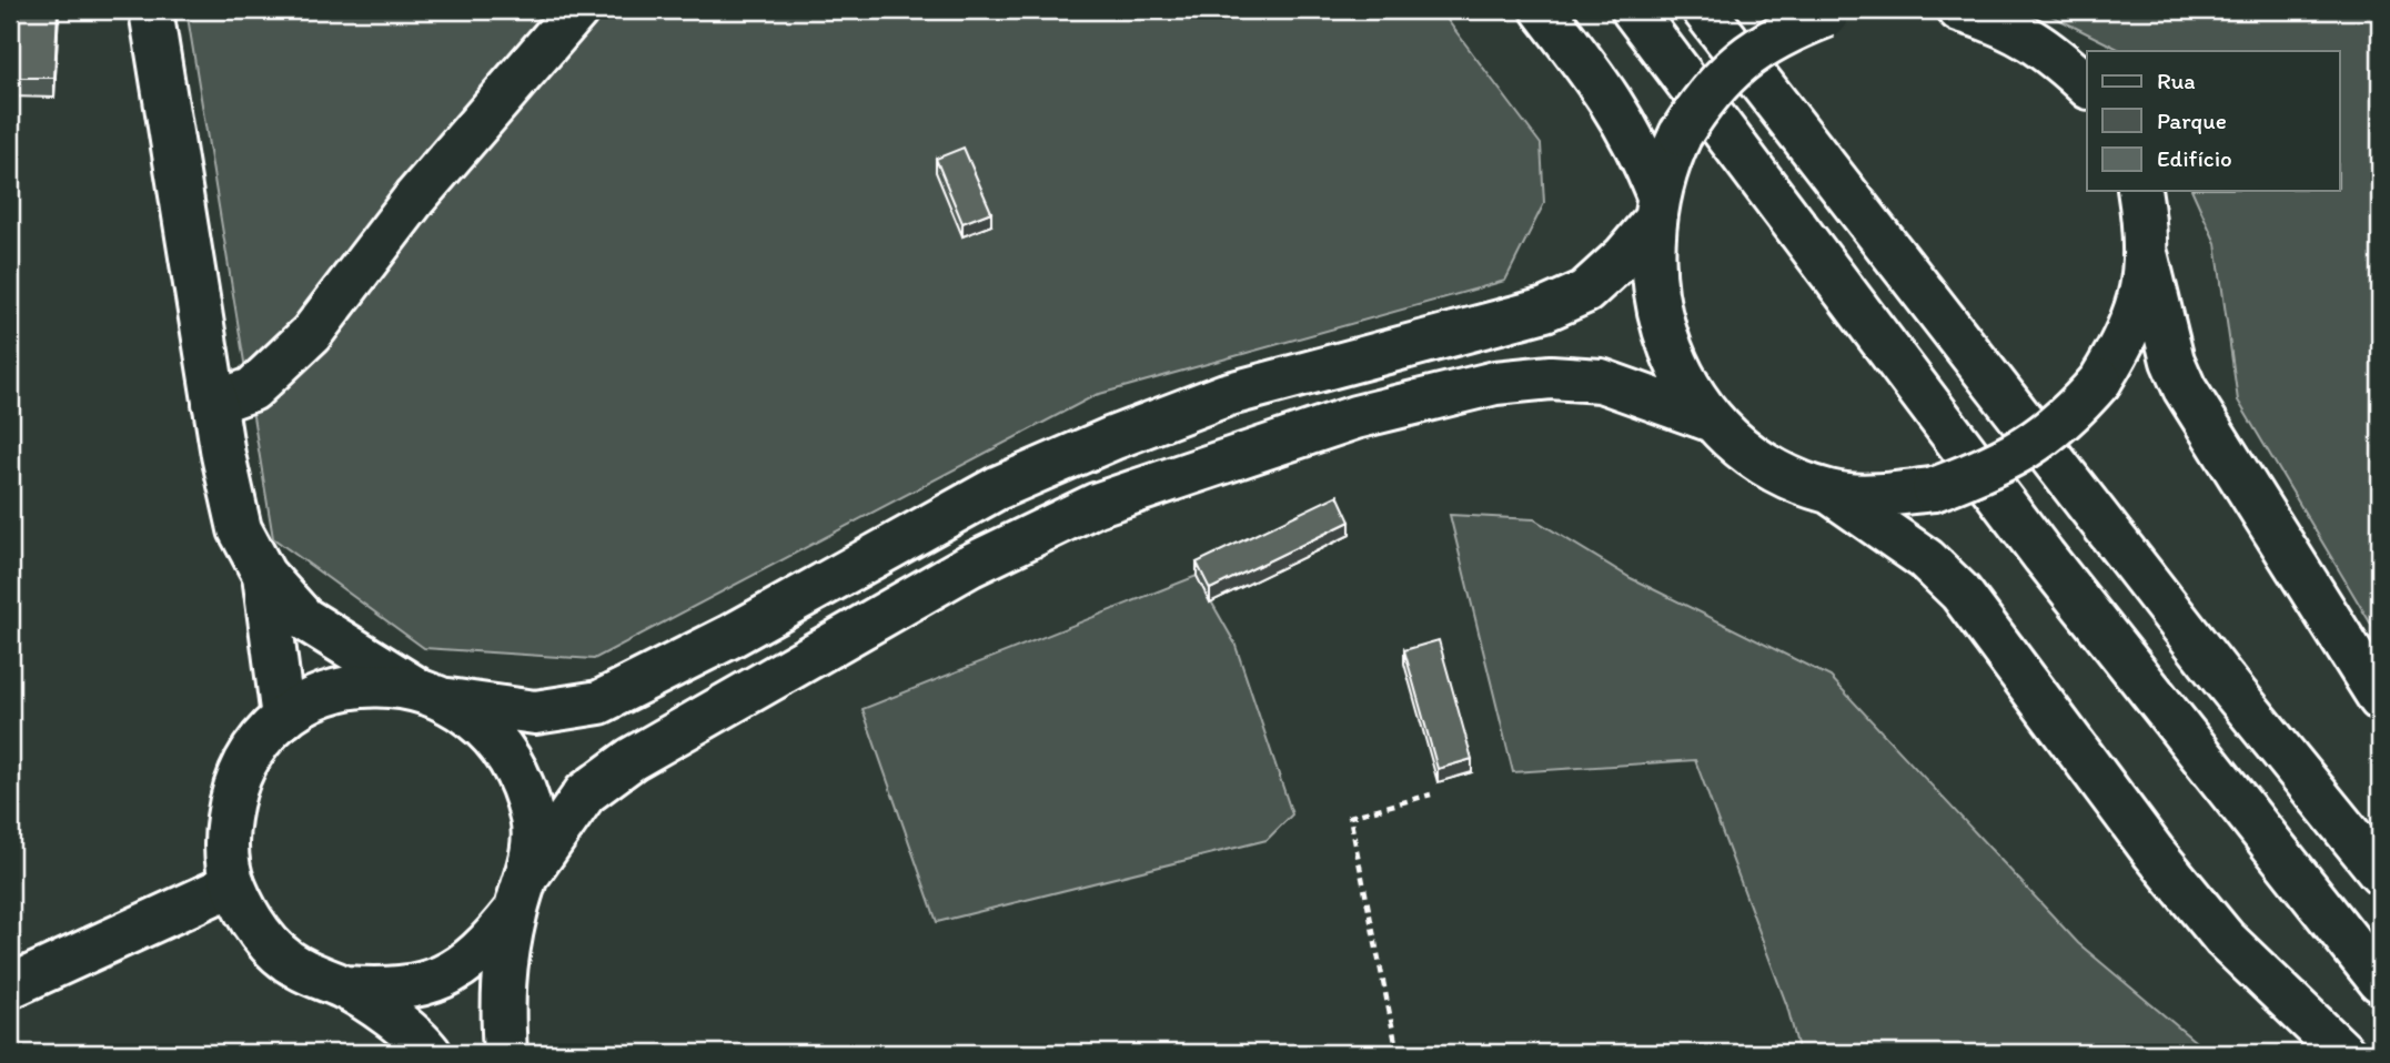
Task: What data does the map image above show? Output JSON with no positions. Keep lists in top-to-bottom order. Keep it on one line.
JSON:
{"legend":["Rua","Parque","Edifício"]}
